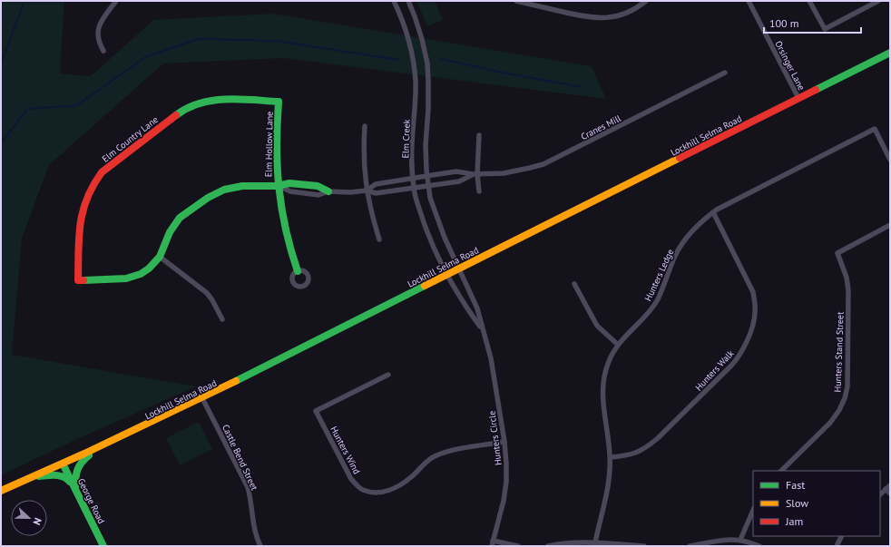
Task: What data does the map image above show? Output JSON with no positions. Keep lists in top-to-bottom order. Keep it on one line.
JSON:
{"streets":{"main road":["Lockhill Selma Road","Elm Country Lane","Elm Hollow Lane","George Road"],"street":["Orsinger Lane","Cranes Mill","Elm Creek","Hunters Ledge","Hunters Stand Street","Hunters Walk","Hunters Circle","Hunters Wind","Castle Bend Street"]},"crossings":[["Orsinger Lane","Lockhill Selma Road"],["Cranes Mill","Elm Creek"],["Lockhill Selma Road","Elm Creek"],["Lockhill Selma Road","Hunters Circle"],["Lockhill Selma Road","Castle Bend Street"],["Lockhill Selma Road","George Road"],["Elm Country Lane","Elm Hollow Lane"],["Elm Creek","Hunters Circle"],["Hunters Ledge","Hunters Walk"],["Hunters Circle","Hunters Wind"]],"legend":["Fast","Slow","Jam"],"scale_bar":"100 m","north":"right"}
